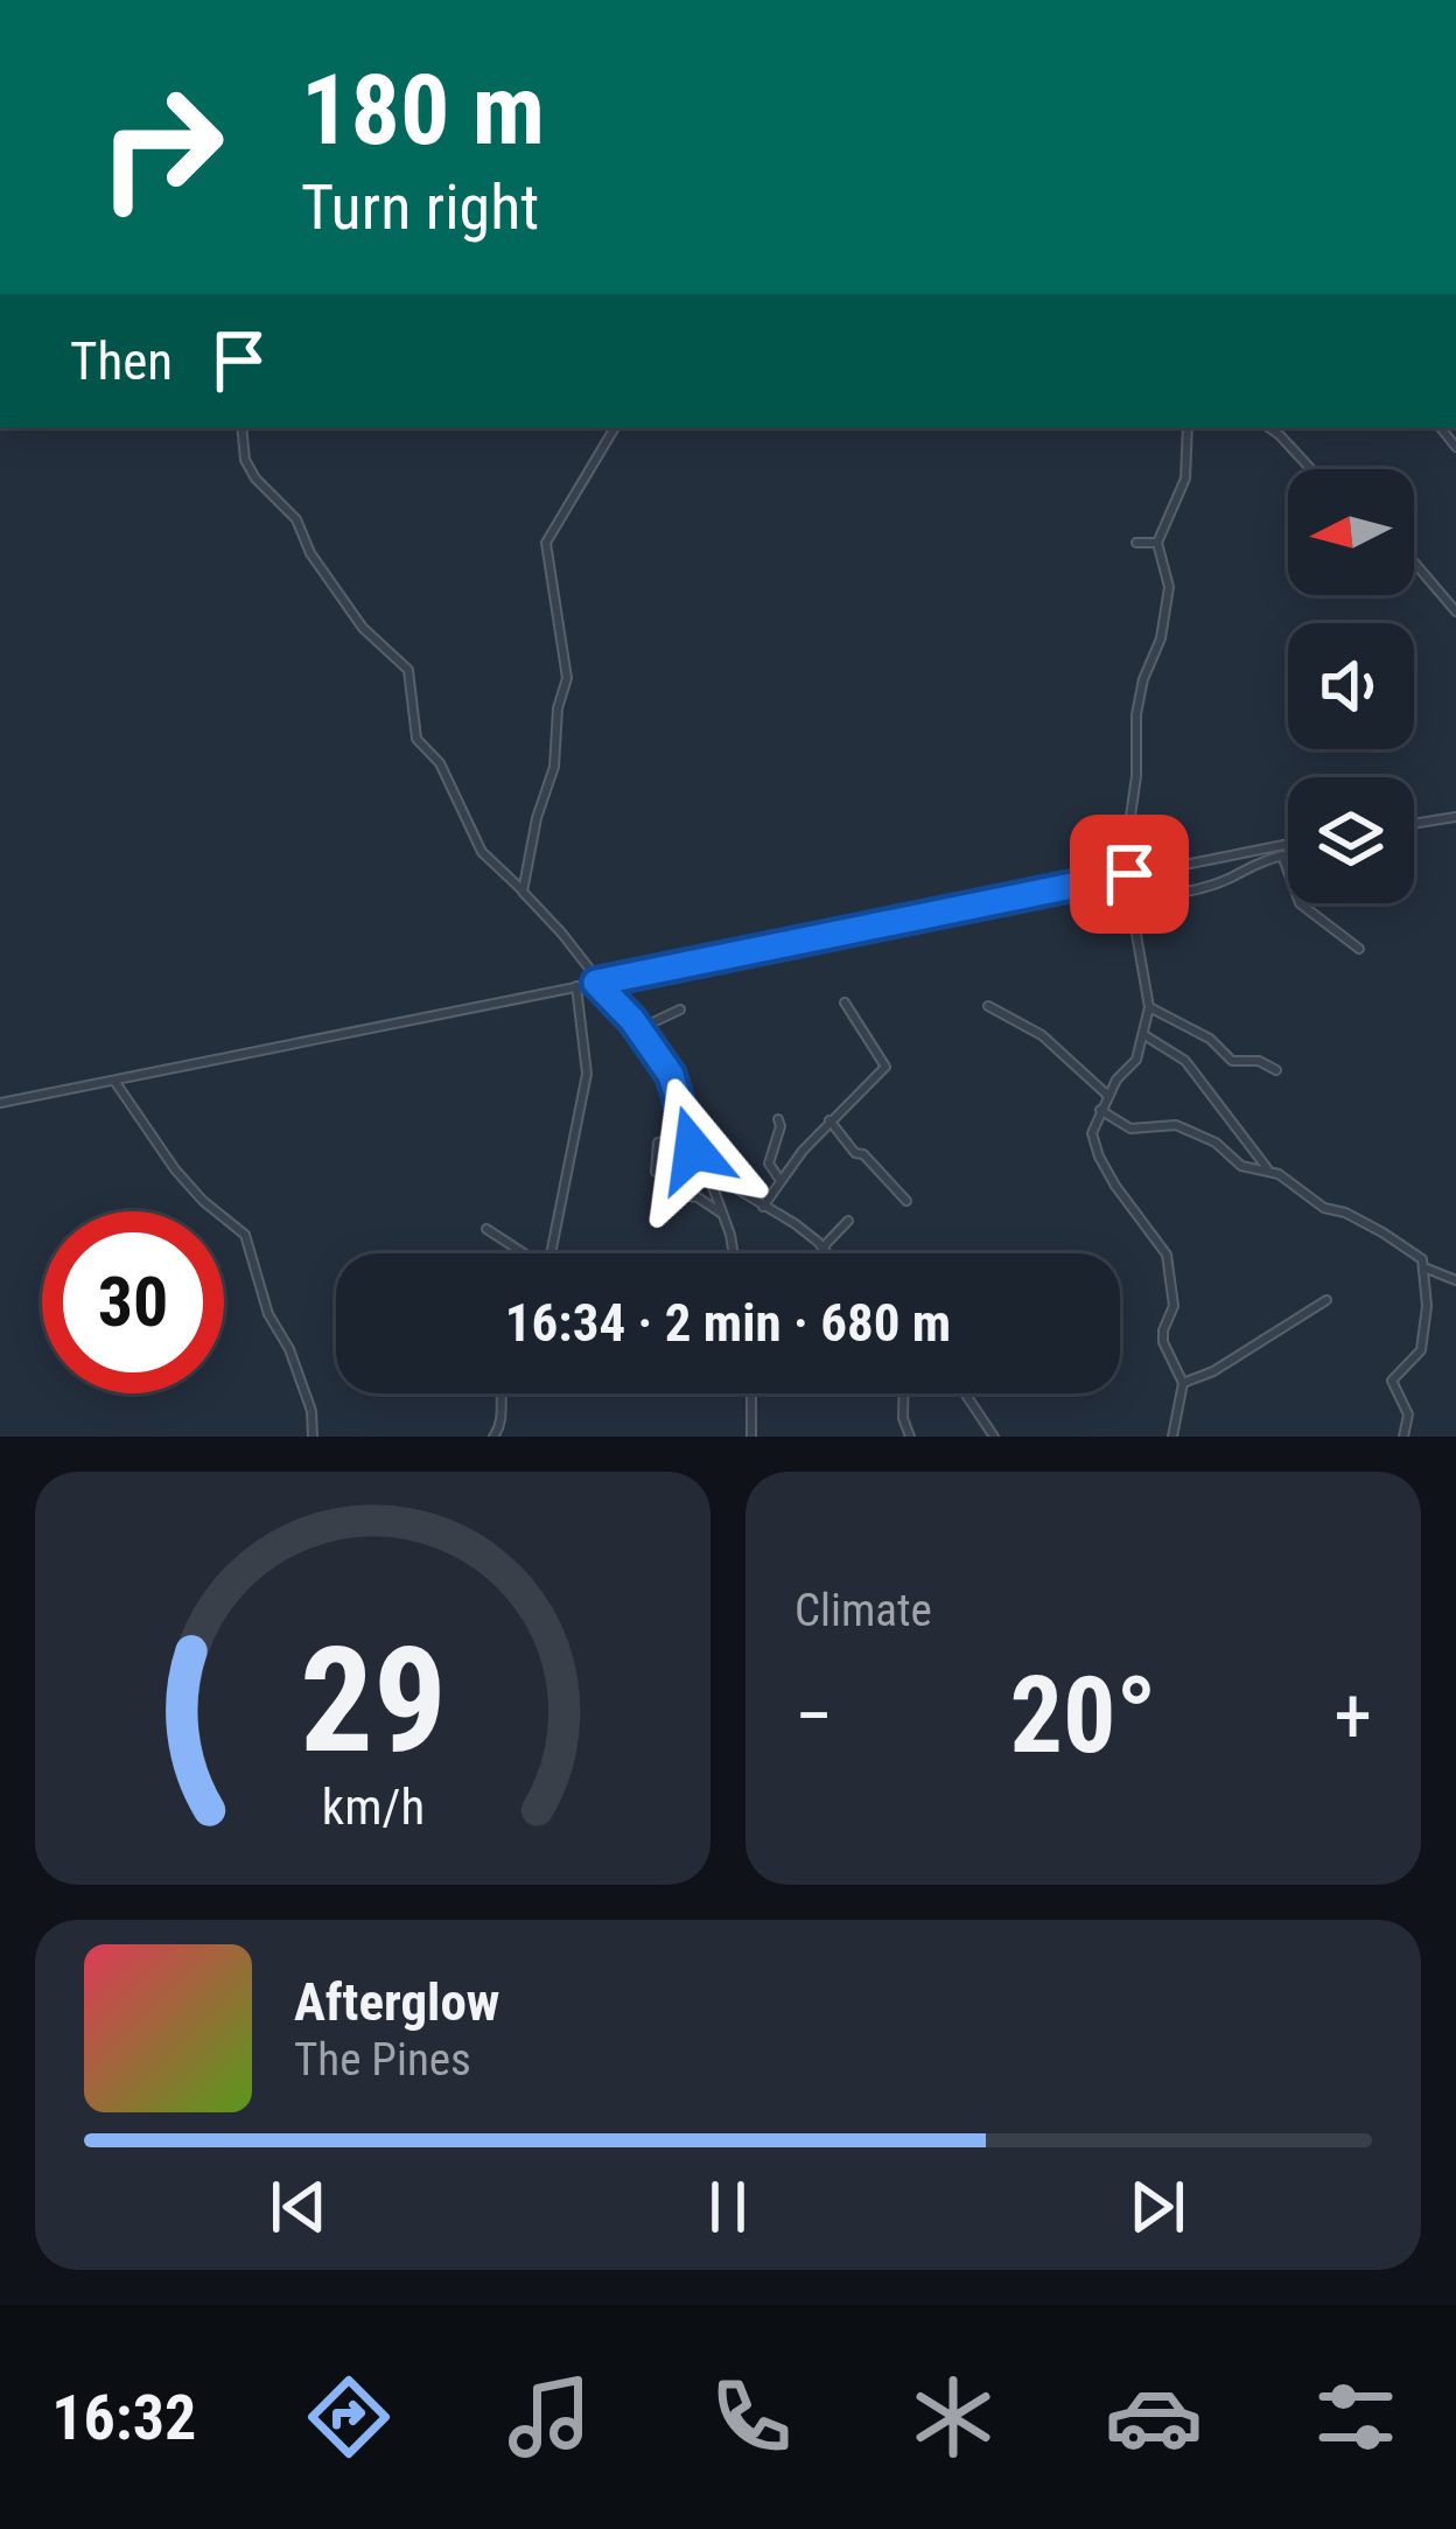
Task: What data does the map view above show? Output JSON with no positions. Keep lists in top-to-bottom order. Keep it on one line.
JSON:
{"north":"left","page":{"turn":["180 m","Turn right"],"then":"Then","limit":"30","trip":"16:34 · 2 min · 680 m","tile":"Climate","heat":["−","20°","+"],"song":["Afterglow","The Pines"],"tabs":"16:32","gauge":["29","km/h"]}}
